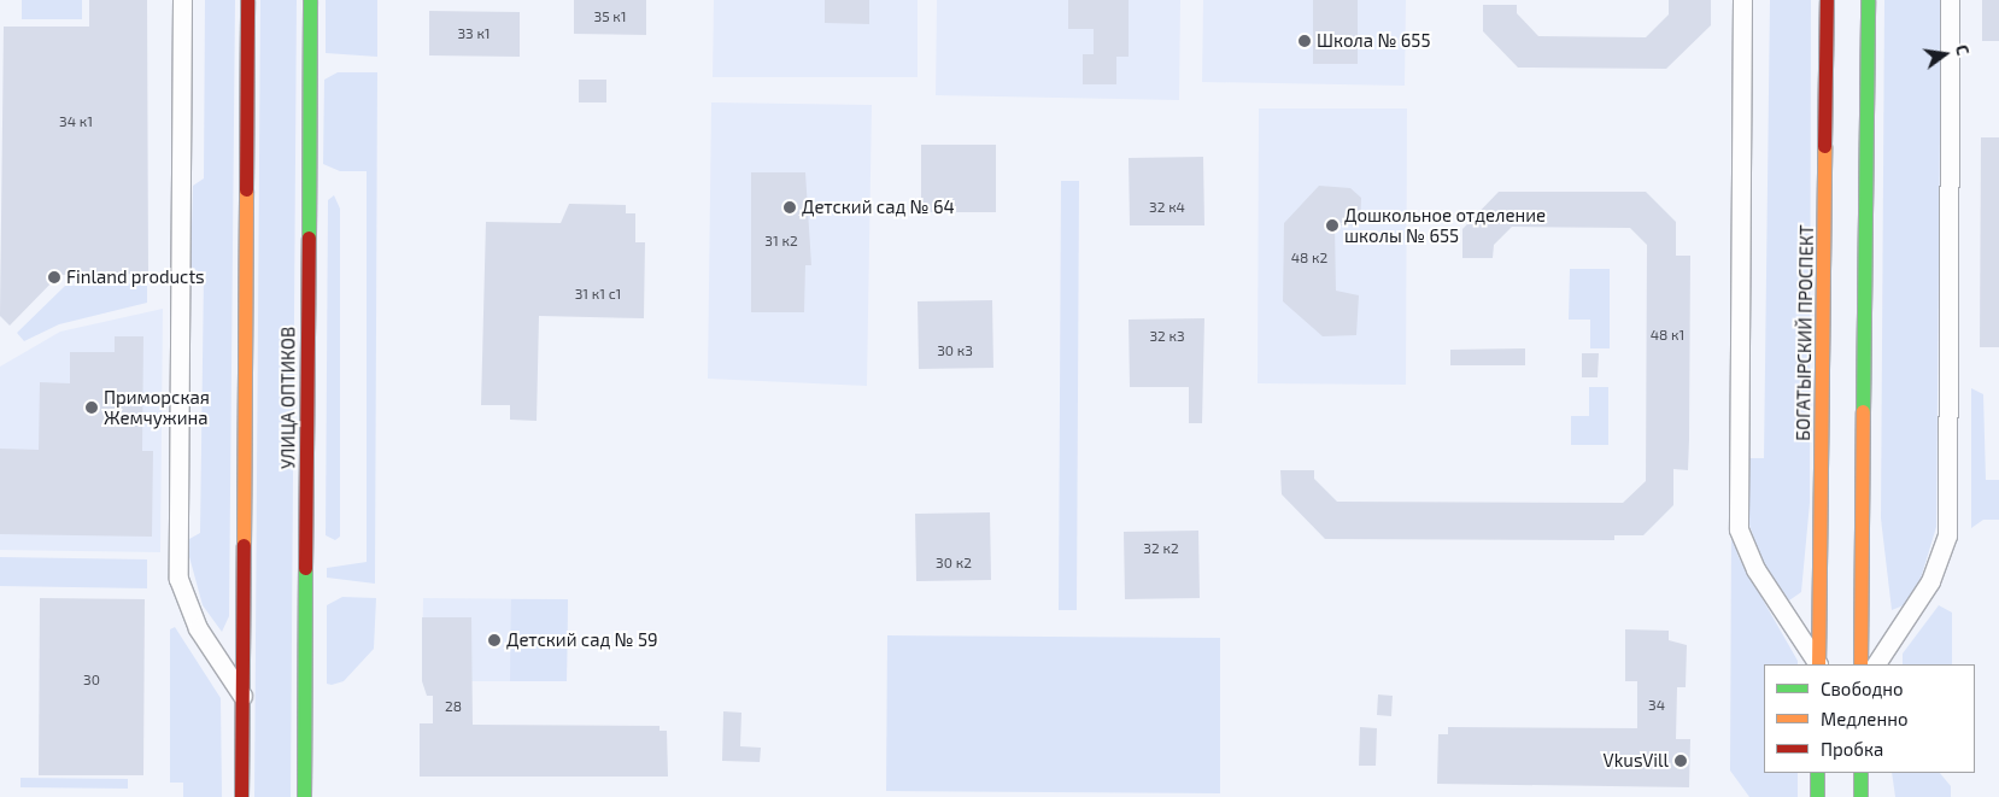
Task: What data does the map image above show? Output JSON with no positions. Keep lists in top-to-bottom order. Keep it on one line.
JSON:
{"streets":{"street":["БОГАТЫРСКИЙ ПРОСПЕКТ","УЛИЦА ОПТИКОВ"]},"places":["Школа № 655","Детский сад № 64","Дошкольное отделение школы № 655","Finland products","Приморская Жемчужина","Детский сад № 59","VkusVill"],"house_numbers":["35 к1","33 к1","34 к1","32 к4","31 к2","48 к2","31 к1 с1","48 к1","32 к3","30 к3","32 к2","30 к2","30","34","28"],"legend":["Свободно","Медленно","Пробка"],"north":"right"}
